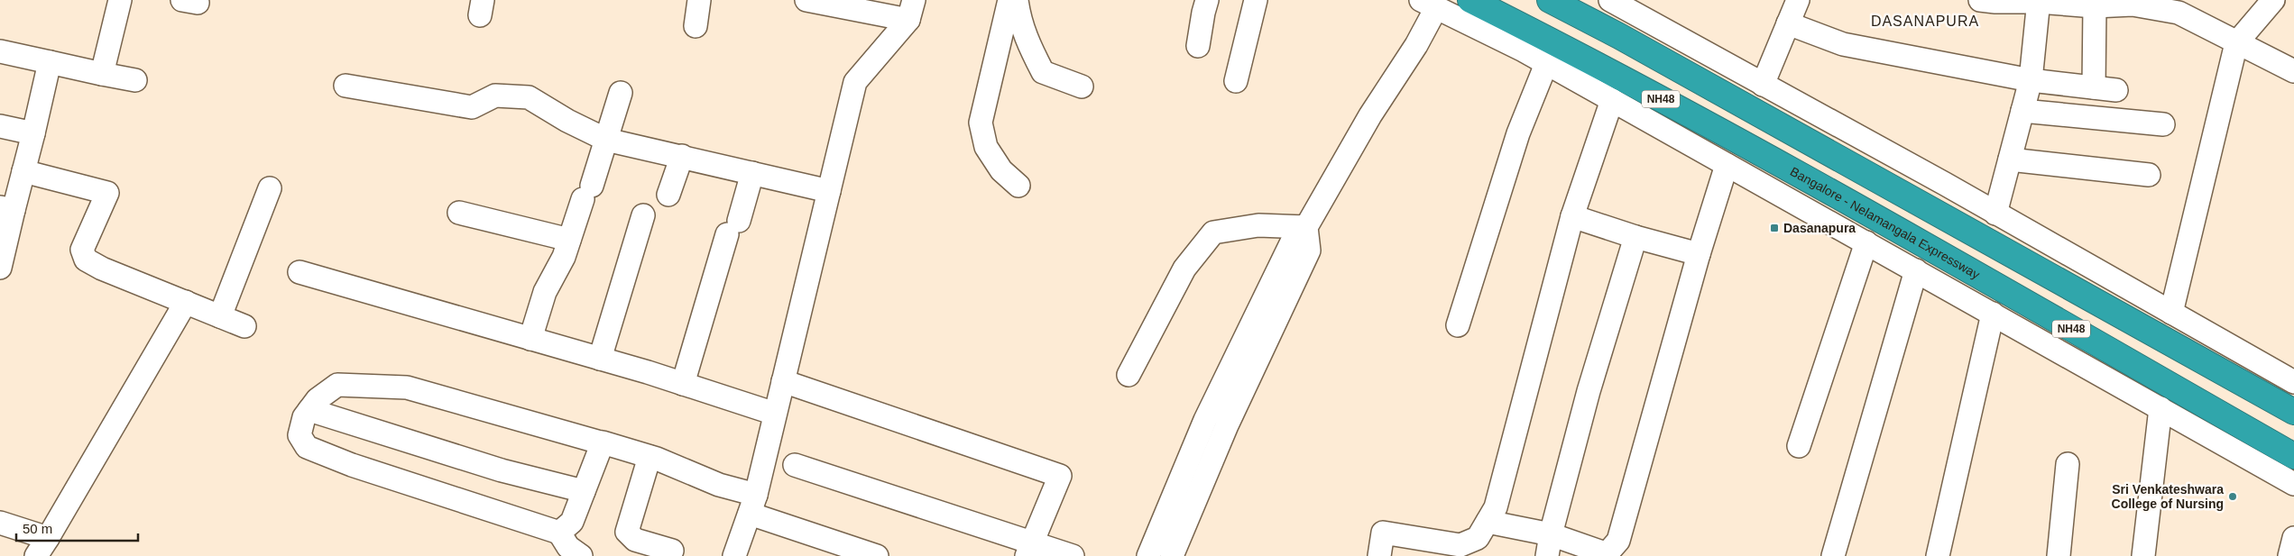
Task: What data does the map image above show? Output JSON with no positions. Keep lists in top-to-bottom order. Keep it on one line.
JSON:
{"streets":{"highway":["NH48","Bangalore - Nelamangala Expressway"]},"districts":["DASANAPURA"],"places":{"transit":["Dasanapura"],"other":["Sri Venkateshwara College of Nursing"]},"scale_bar":"50 m"}
